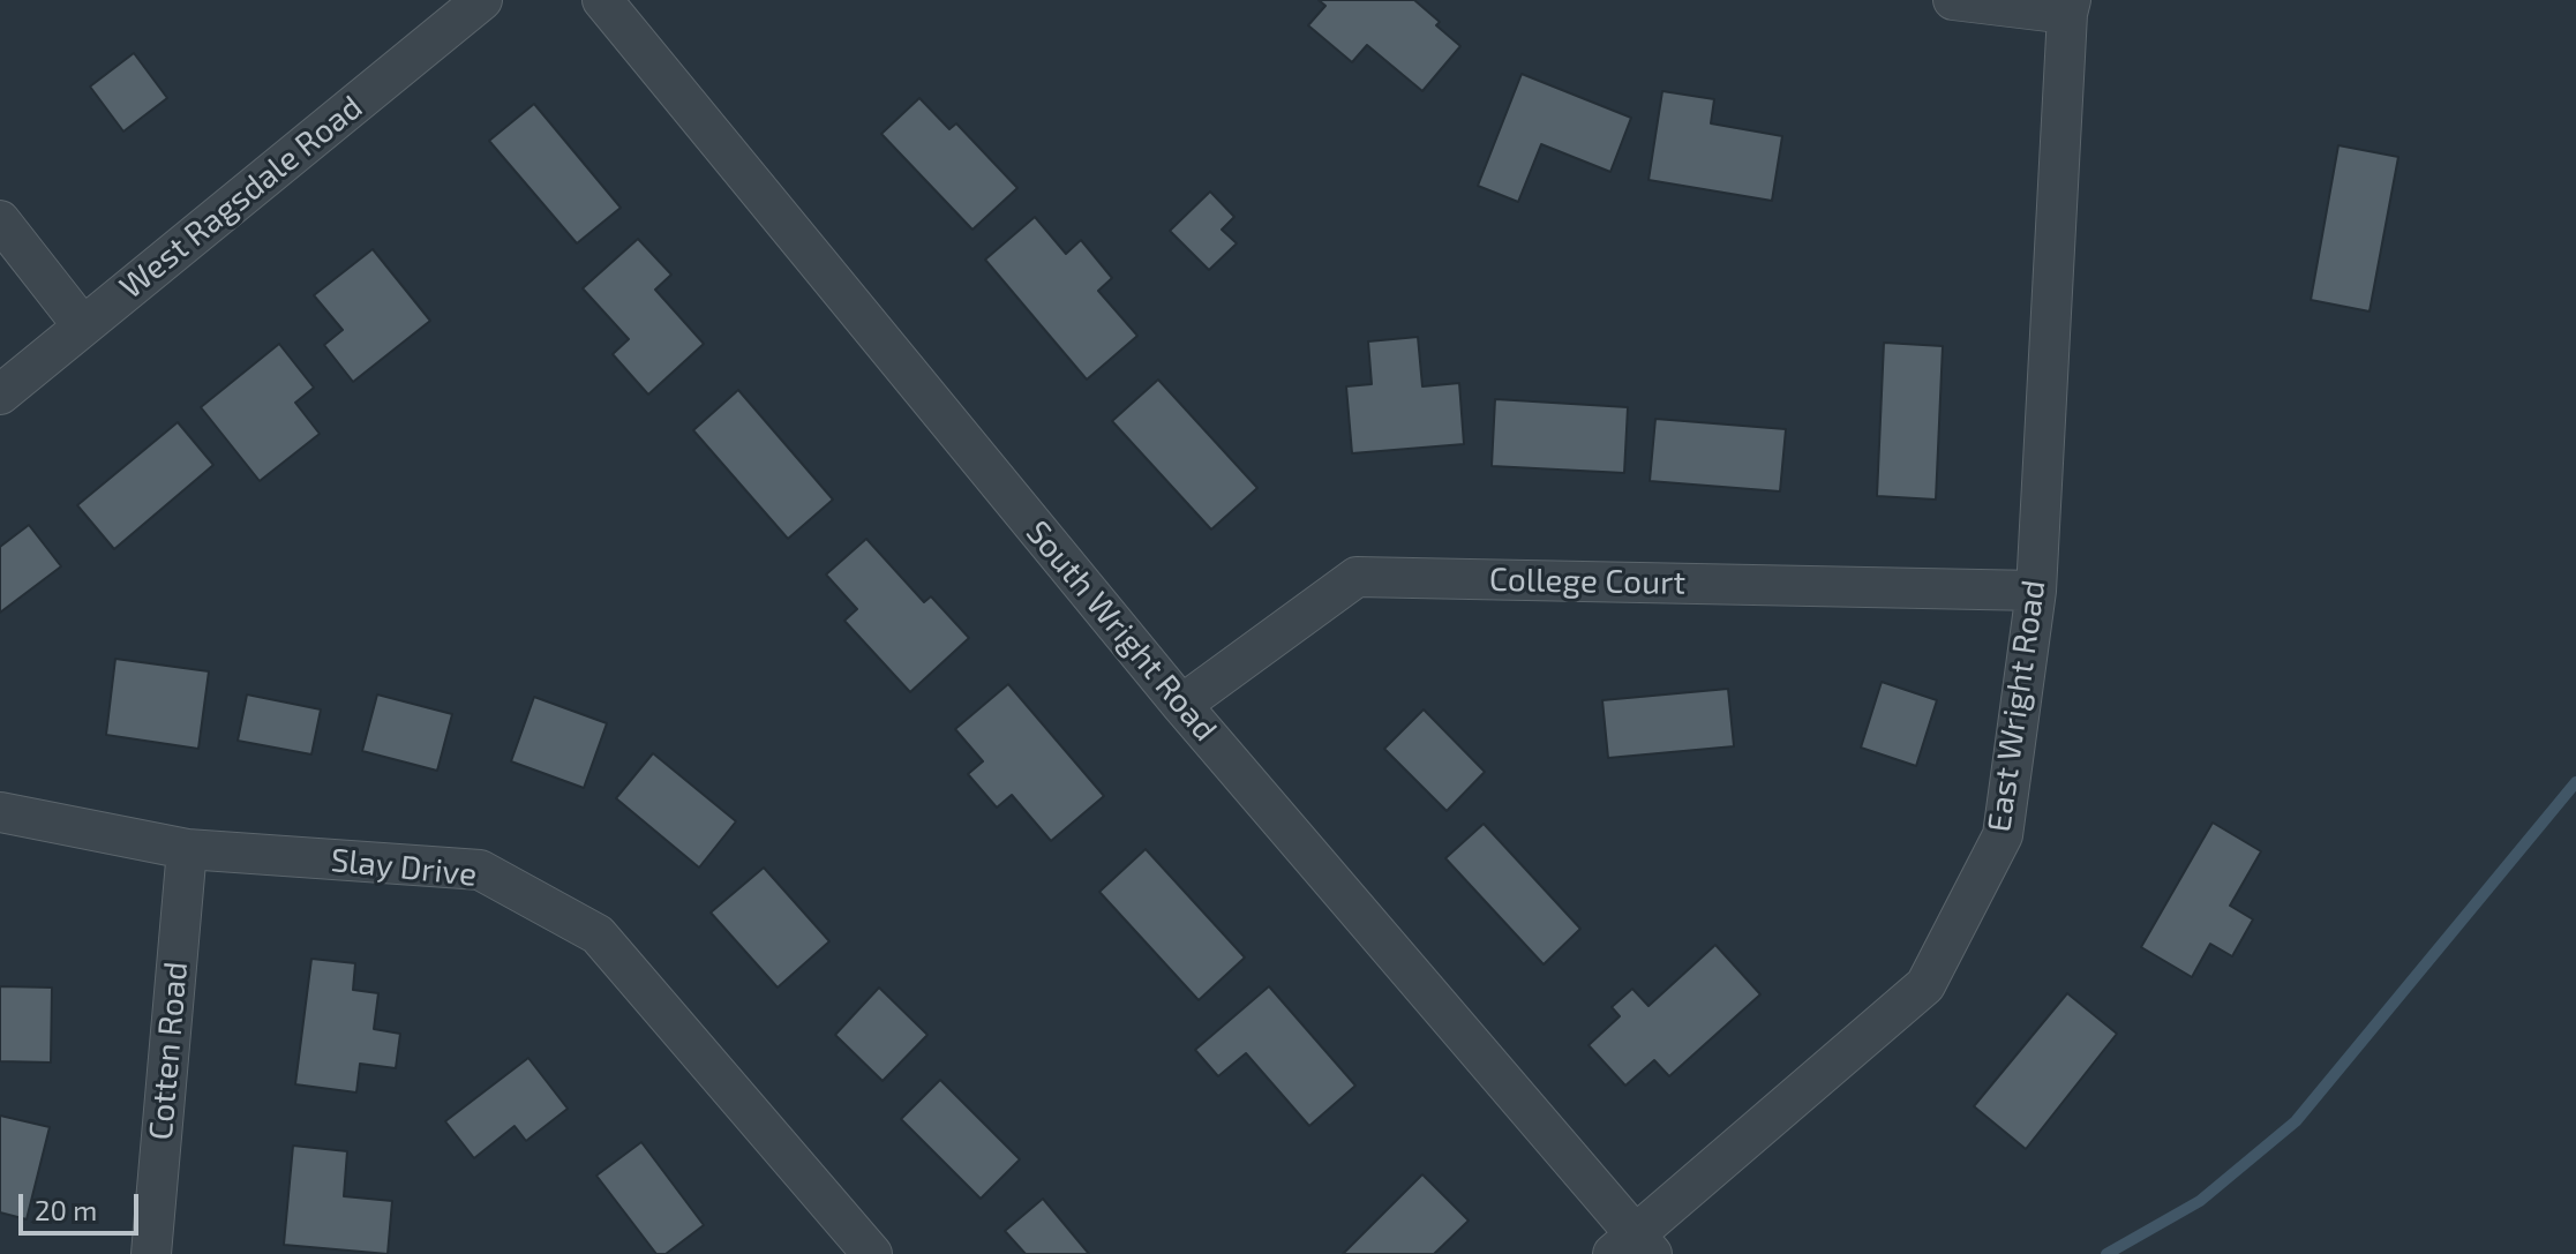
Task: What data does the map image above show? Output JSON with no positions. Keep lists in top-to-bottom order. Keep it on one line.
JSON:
{"streets":{"street":["West Ragsdale Road","College Court","South Wright Road","East Wright Road","Slay Drive","Cotten Road"]},"crossings":[["College Court","South Wright Road"],["College Court","East Wright Road"],["South Wright Road","East Wright Road"],["Slay Drive","Cotten Road"]],"scale_bar":"20 m"}
